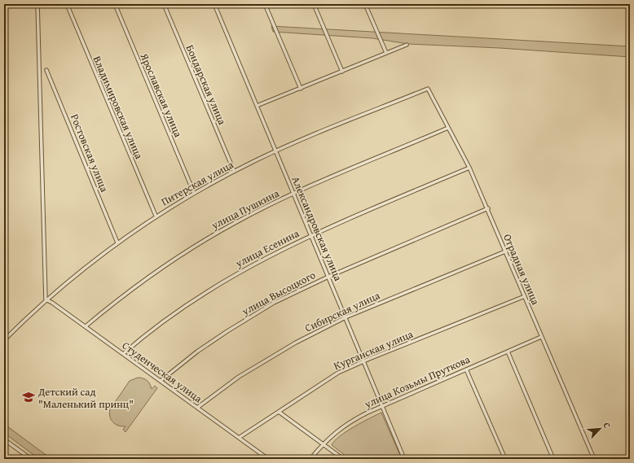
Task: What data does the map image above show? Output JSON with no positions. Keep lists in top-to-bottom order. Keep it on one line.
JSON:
{"streets":{"street":["Бондарская улица","Ярославская улица","Владимировская улица","Ростовская улица","Питерская улица","улица Пушкина","Александровская улица","улица Есенина","Отрадная улица","улица Высоцкого","Сибирская улица","Курганская улица","Студенческая улица","улица Козьмы Пруткова"]},"crossings":[["Бондарская улица","Питерская улица"],["Ярославская улица","Питерская улица"],["Владимировская улица","Питерская улица"],["Ростовская улица","Питерская улица"],["Питерская улица","Александровская улица"],["Питерская улица","Отрадная улица"],["Питерская улица","Студенческая улица"],["улица Пушкина","Александровская улица"],["улица Пушкина","Отрадная улица"],["улица Пушкина","Студенческая улица"],["Александровская улица","улица Есенина"],["Александровская улица","улица Высоцкого"],["Александровская улица","Сибирская улица"],["Александровская улица","Курганская улица"],["Александровская улица","улица Козьмы Пруткова"],["улица Есенина","Отрадная улица"],["улица Есенина","Студенческая улица"],["Отрадная улица","улица Высоцкого"],["Отрадная улица","Сибирская улица"],["Отрадная улица","Курганская улица"],["Отрадная улица","улица Козьмы Пруткова"],["улица Высоцкого","Студенческая улица"],["Сибирская улица","Студенческая улица"],["Курганская улица","Студенческая улица"]],"places":{"school or university":["Детский сад \"Маленький принц\""]},"north":"top right"}
